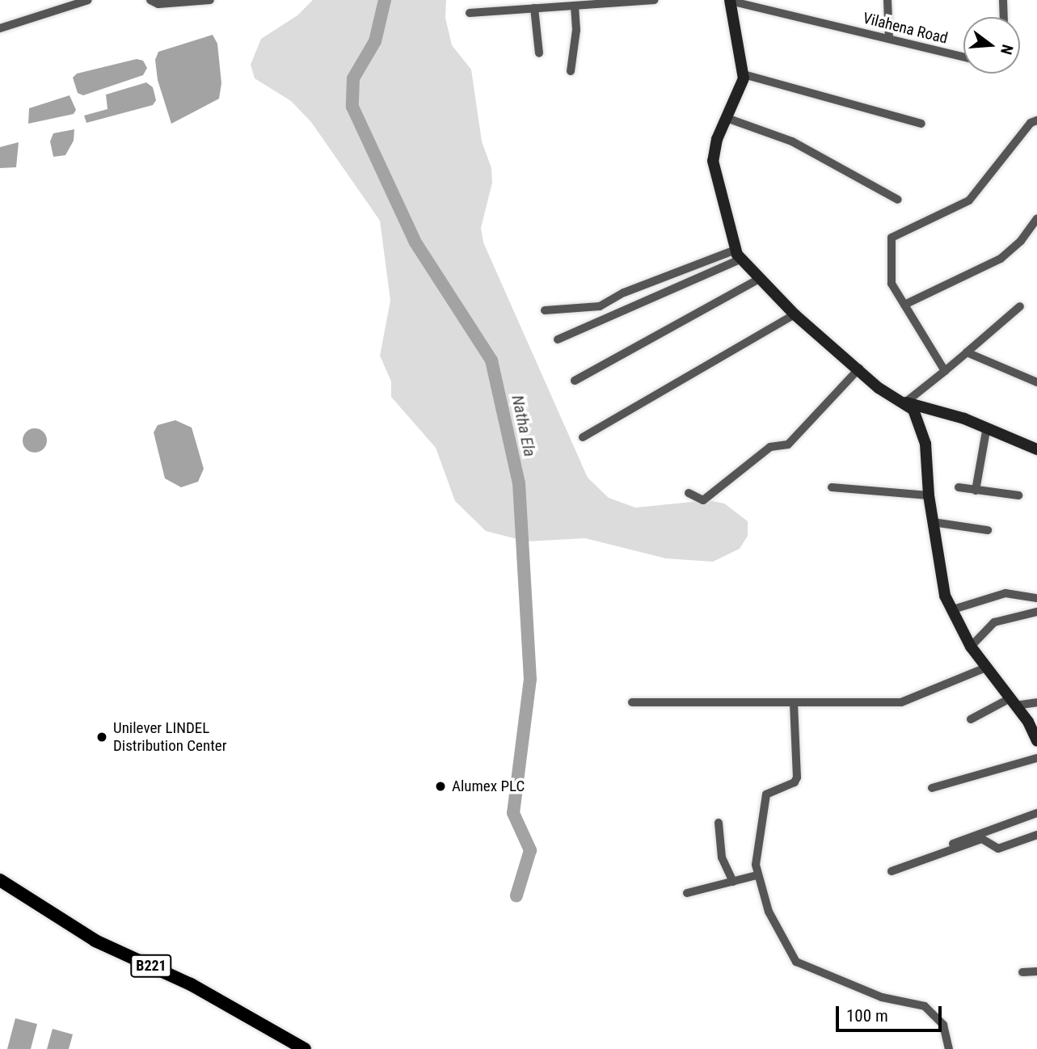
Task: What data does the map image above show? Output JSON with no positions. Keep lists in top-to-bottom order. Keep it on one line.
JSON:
{"streets":{"main road":["B221"],"street":["Vilahena Road"]},"water":["Natha Ela"],"places":["Unilever LINDEL Distribution Center","Alumex PLC"],"scale_bar":"100 m","north":"right"}
